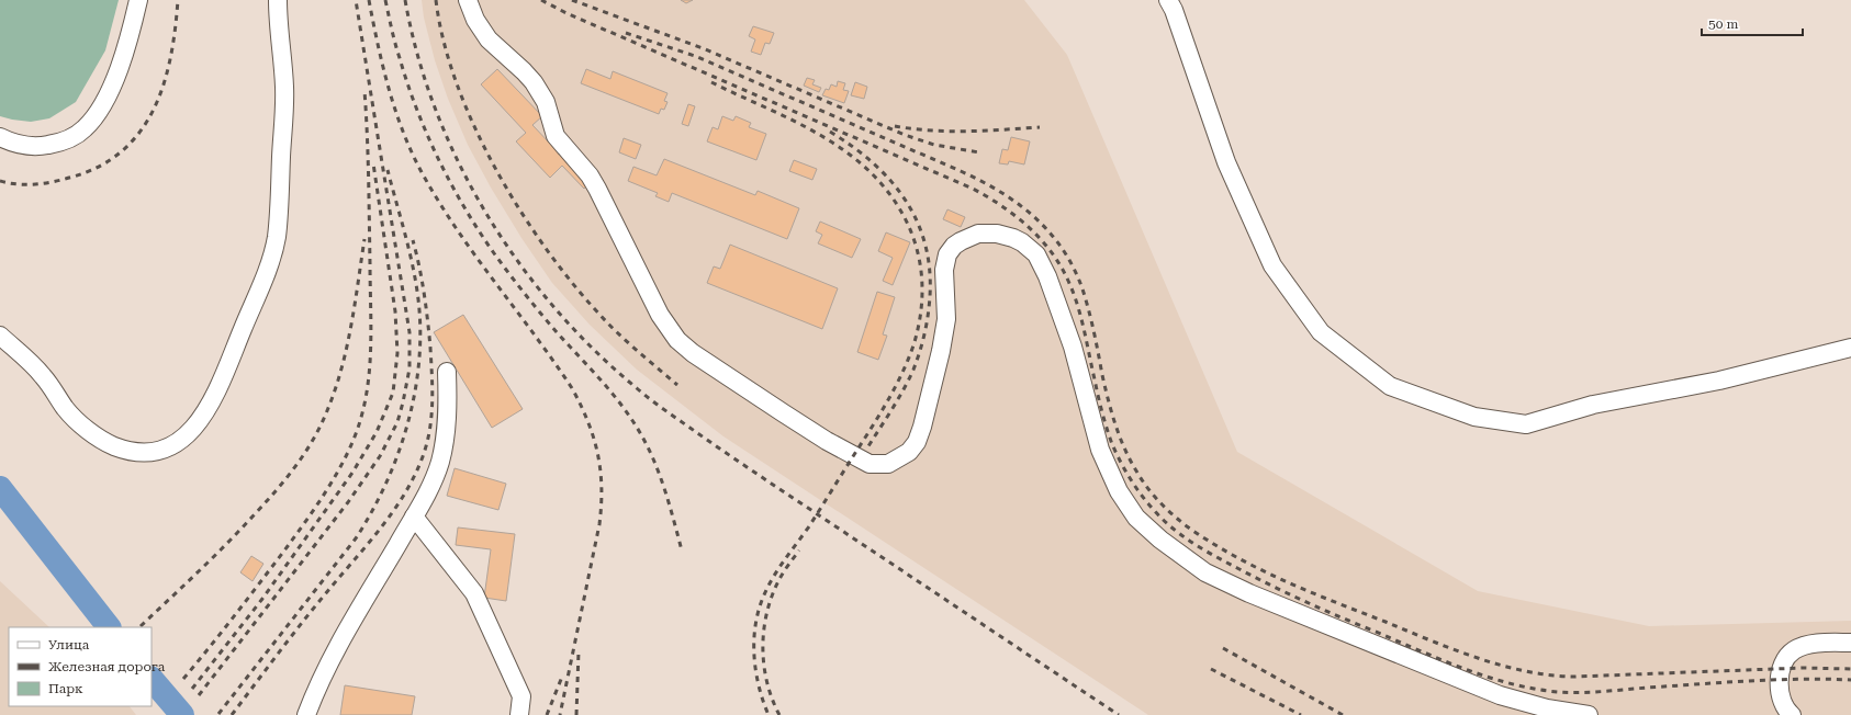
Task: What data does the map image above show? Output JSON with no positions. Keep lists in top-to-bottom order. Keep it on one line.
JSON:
{"legend":["Улица","Железная дорога","Парк"],"scale_bar":"50 m"}
